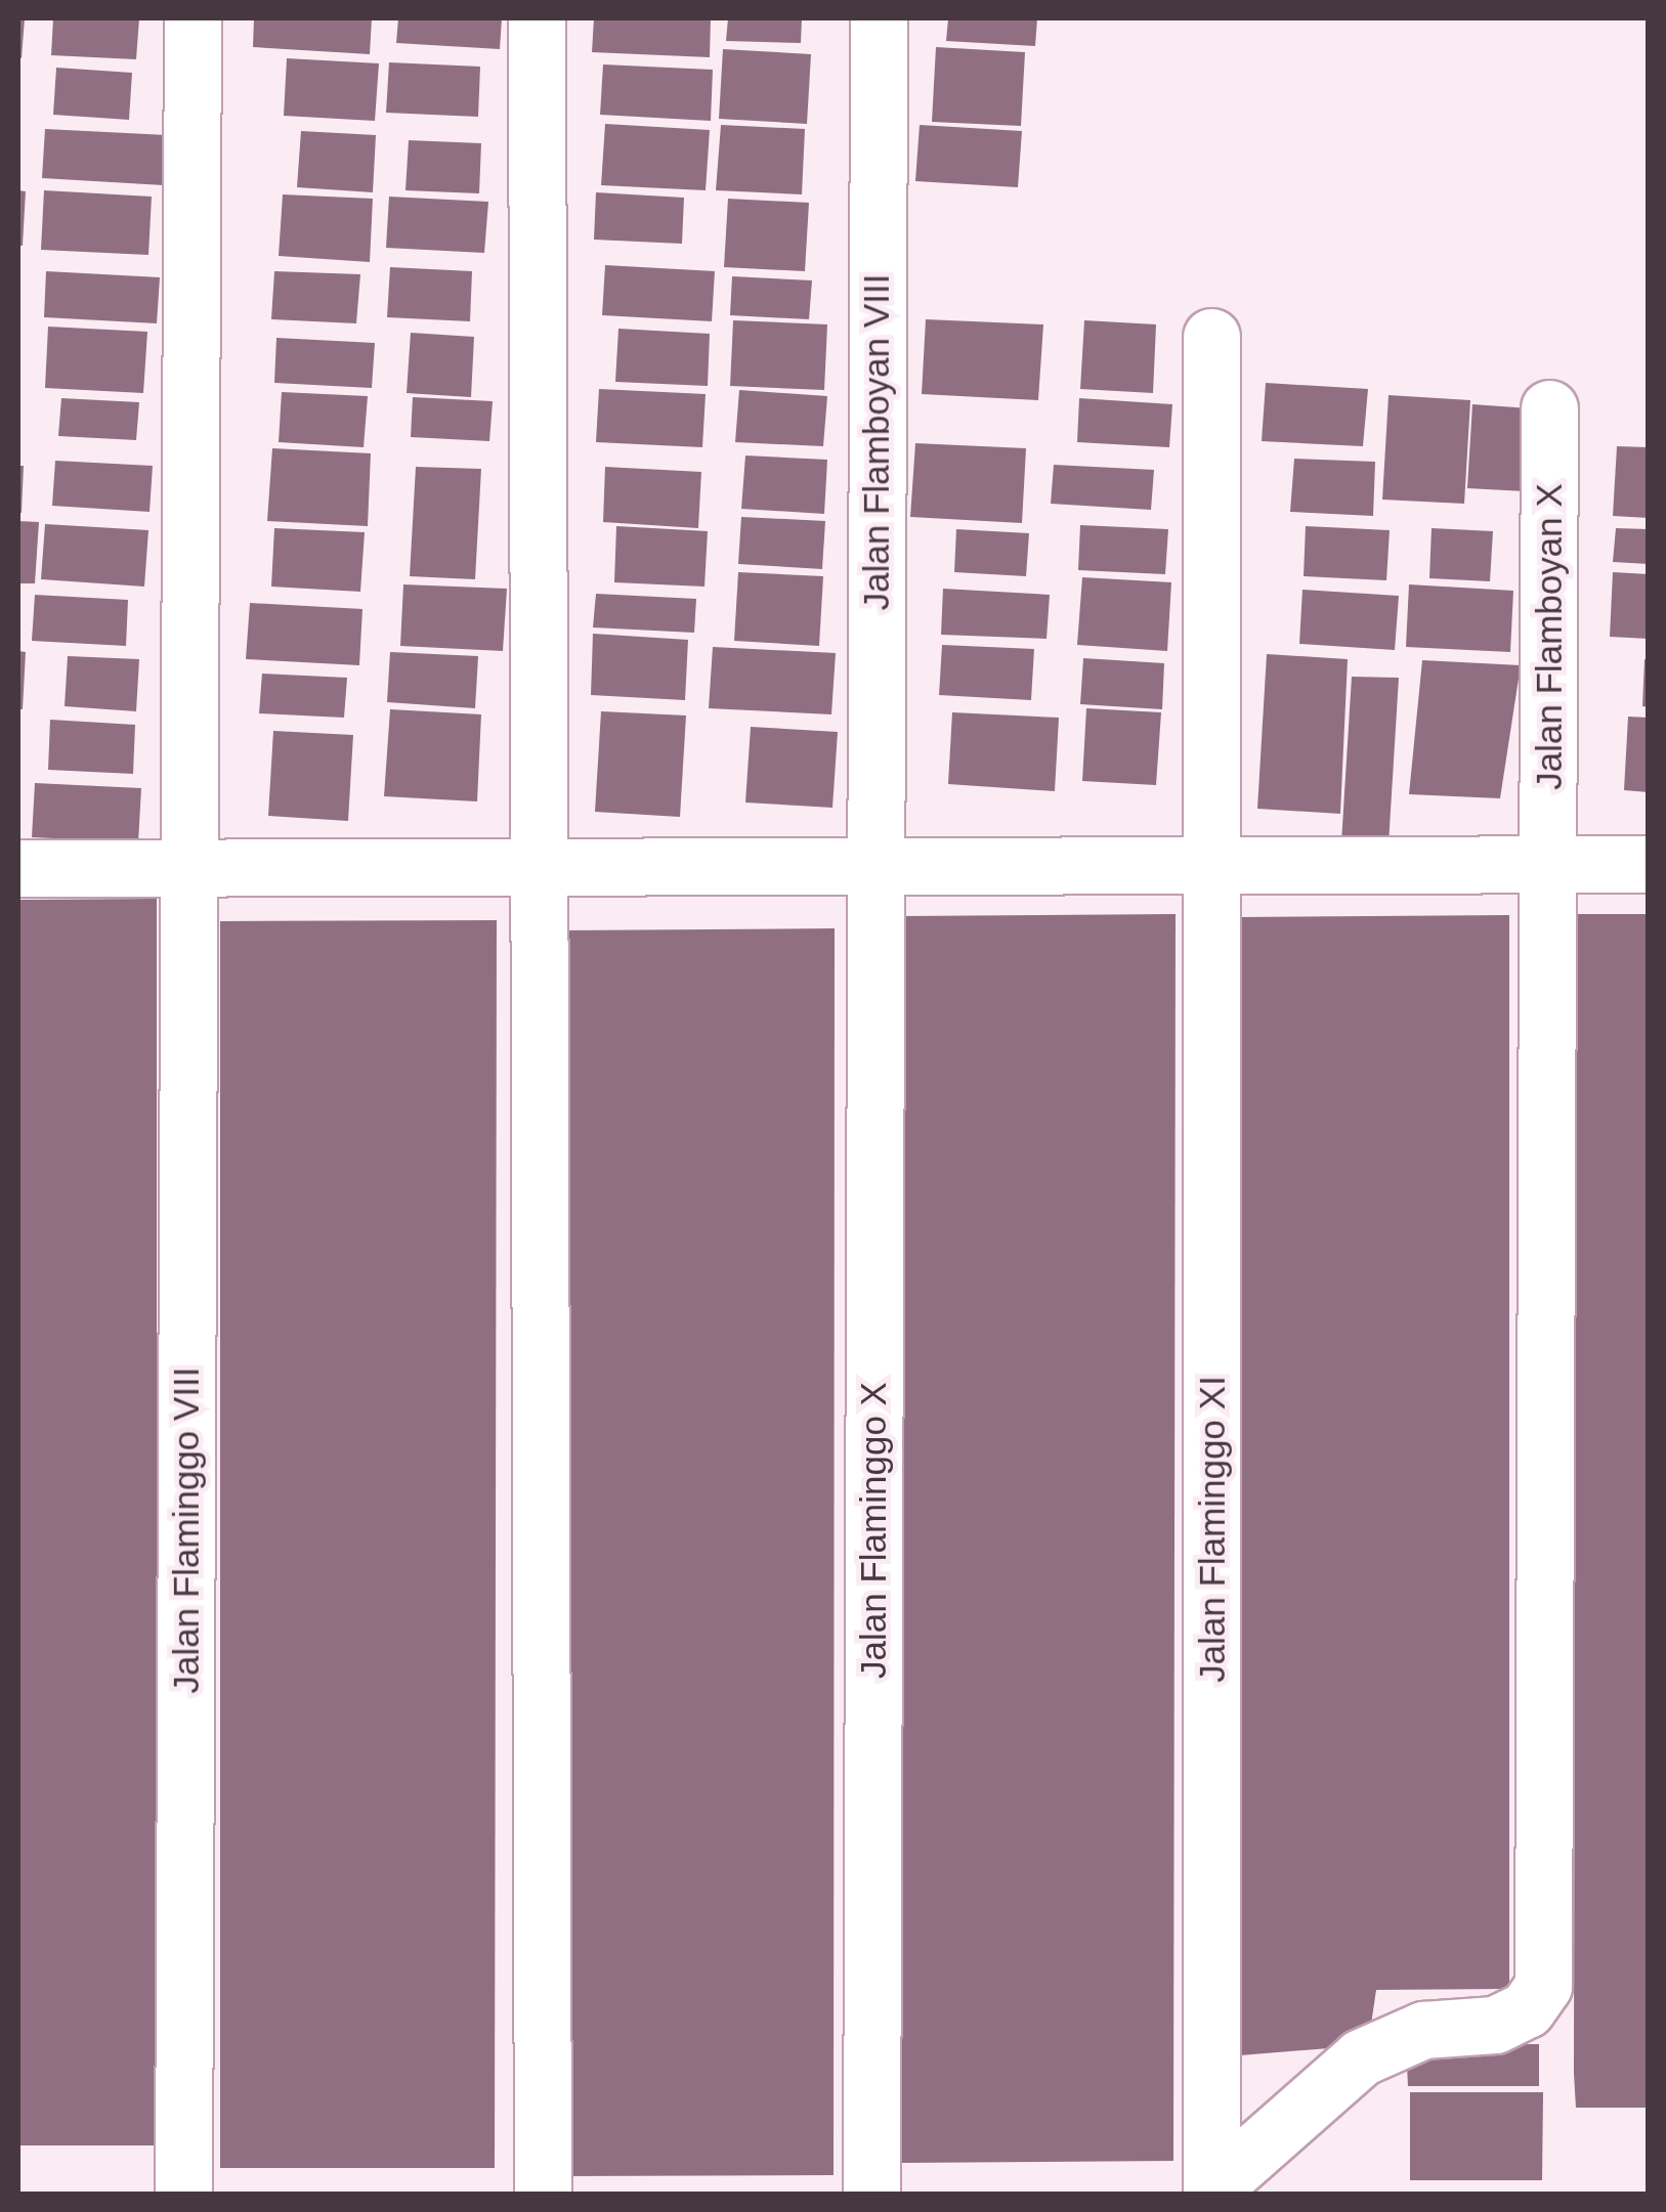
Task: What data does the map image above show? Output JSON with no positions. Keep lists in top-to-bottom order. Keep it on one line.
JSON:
{"streets":{"street":["Jalan Flamboyan VIII","Jalan Flamboyan X","Jalan Flaminggo XI","Jalan Flaminggo VIII","Jalan Flaminggo X"]},"crossings":[["Jalan Flamboyan VIII","Jalan Flaminggo X"],["Jalan Flamboyan X","Jalan Flaminggo XI"]]}
